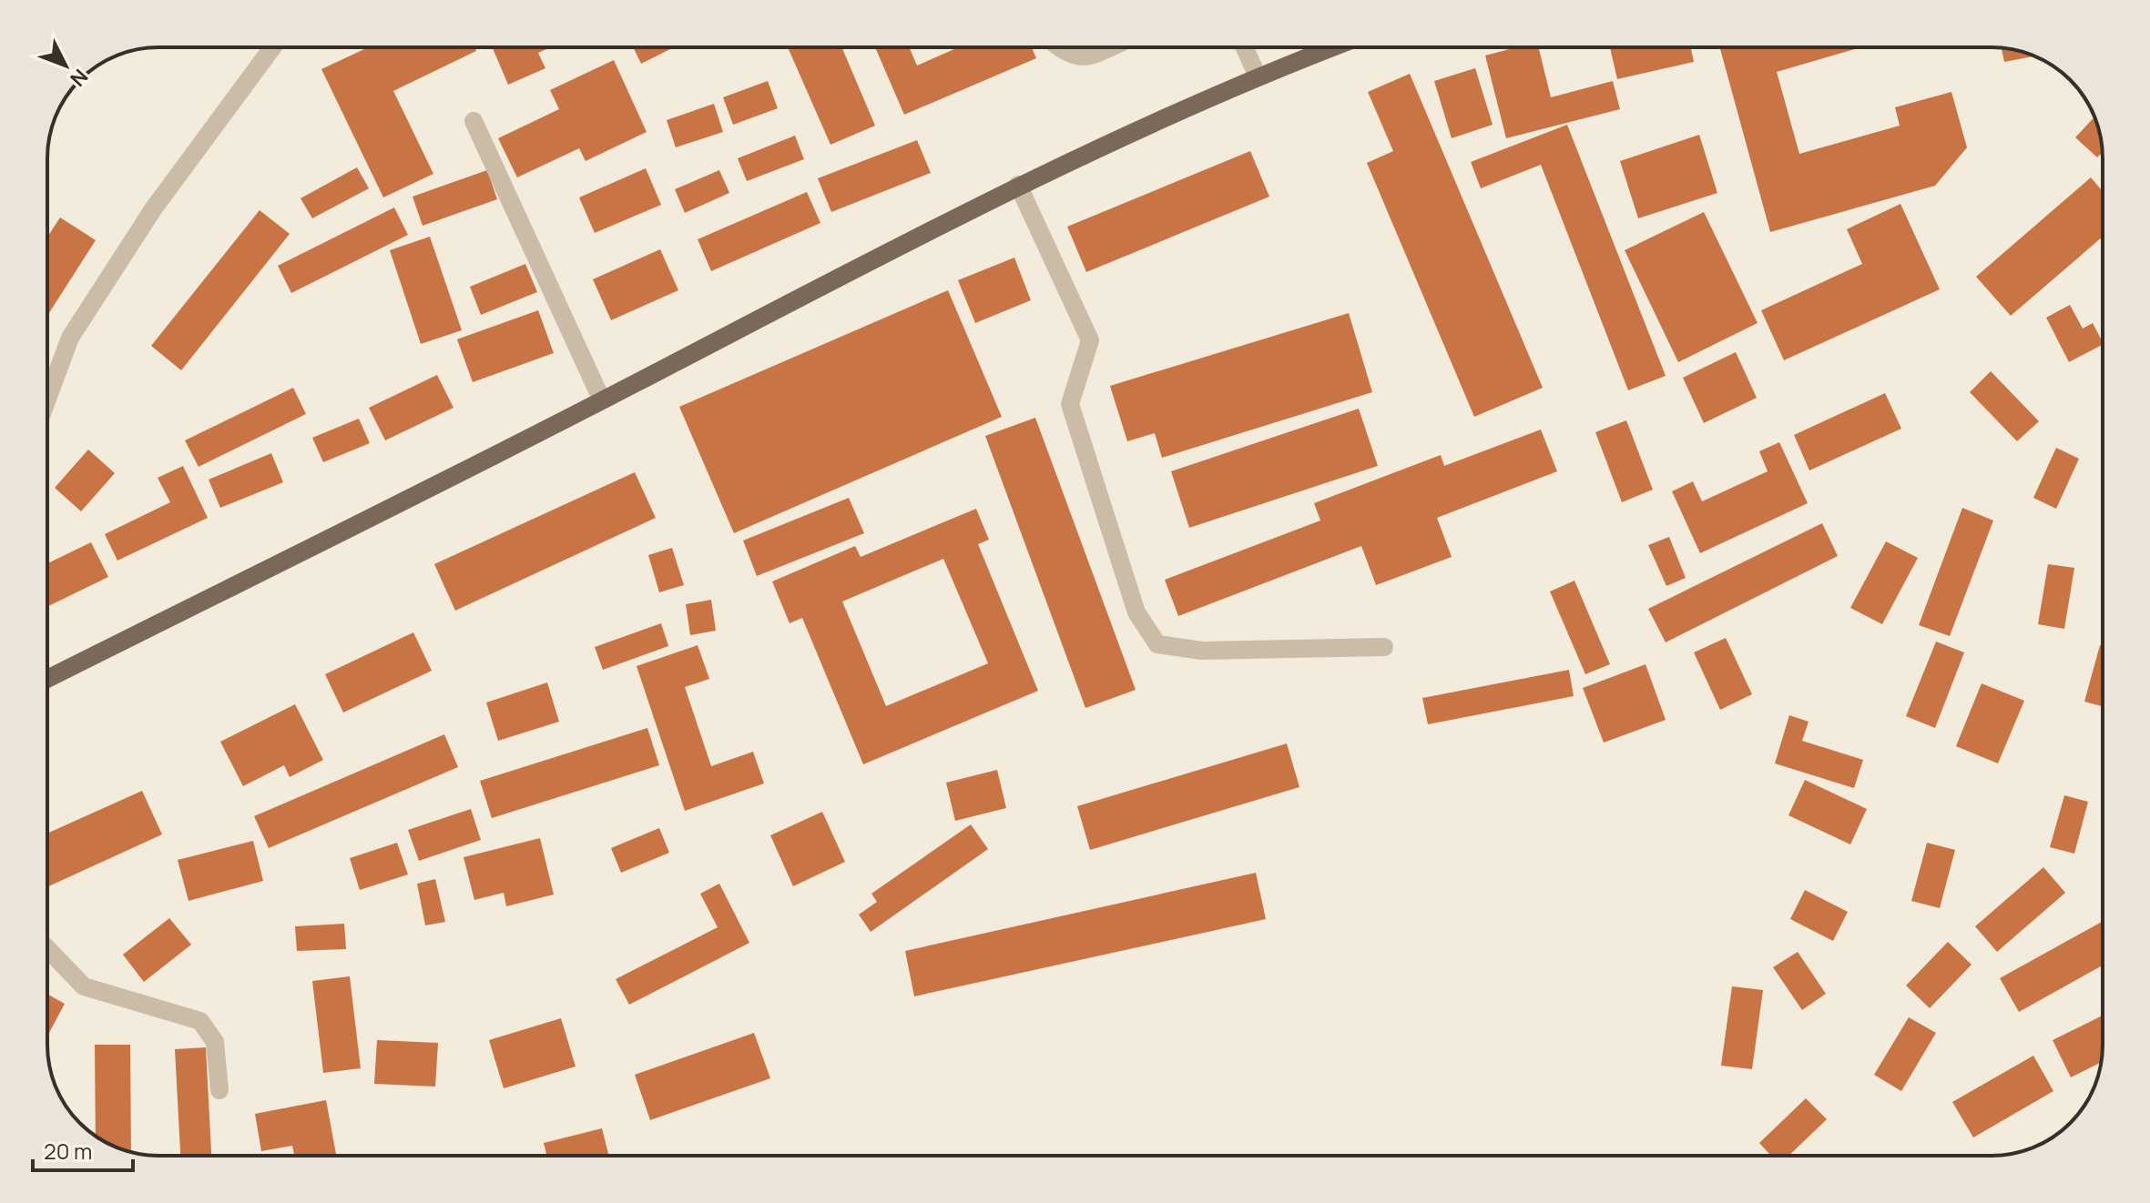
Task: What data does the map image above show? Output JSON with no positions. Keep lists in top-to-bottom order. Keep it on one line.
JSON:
{"scale_bar":"20 m","north":"bottom right"}
